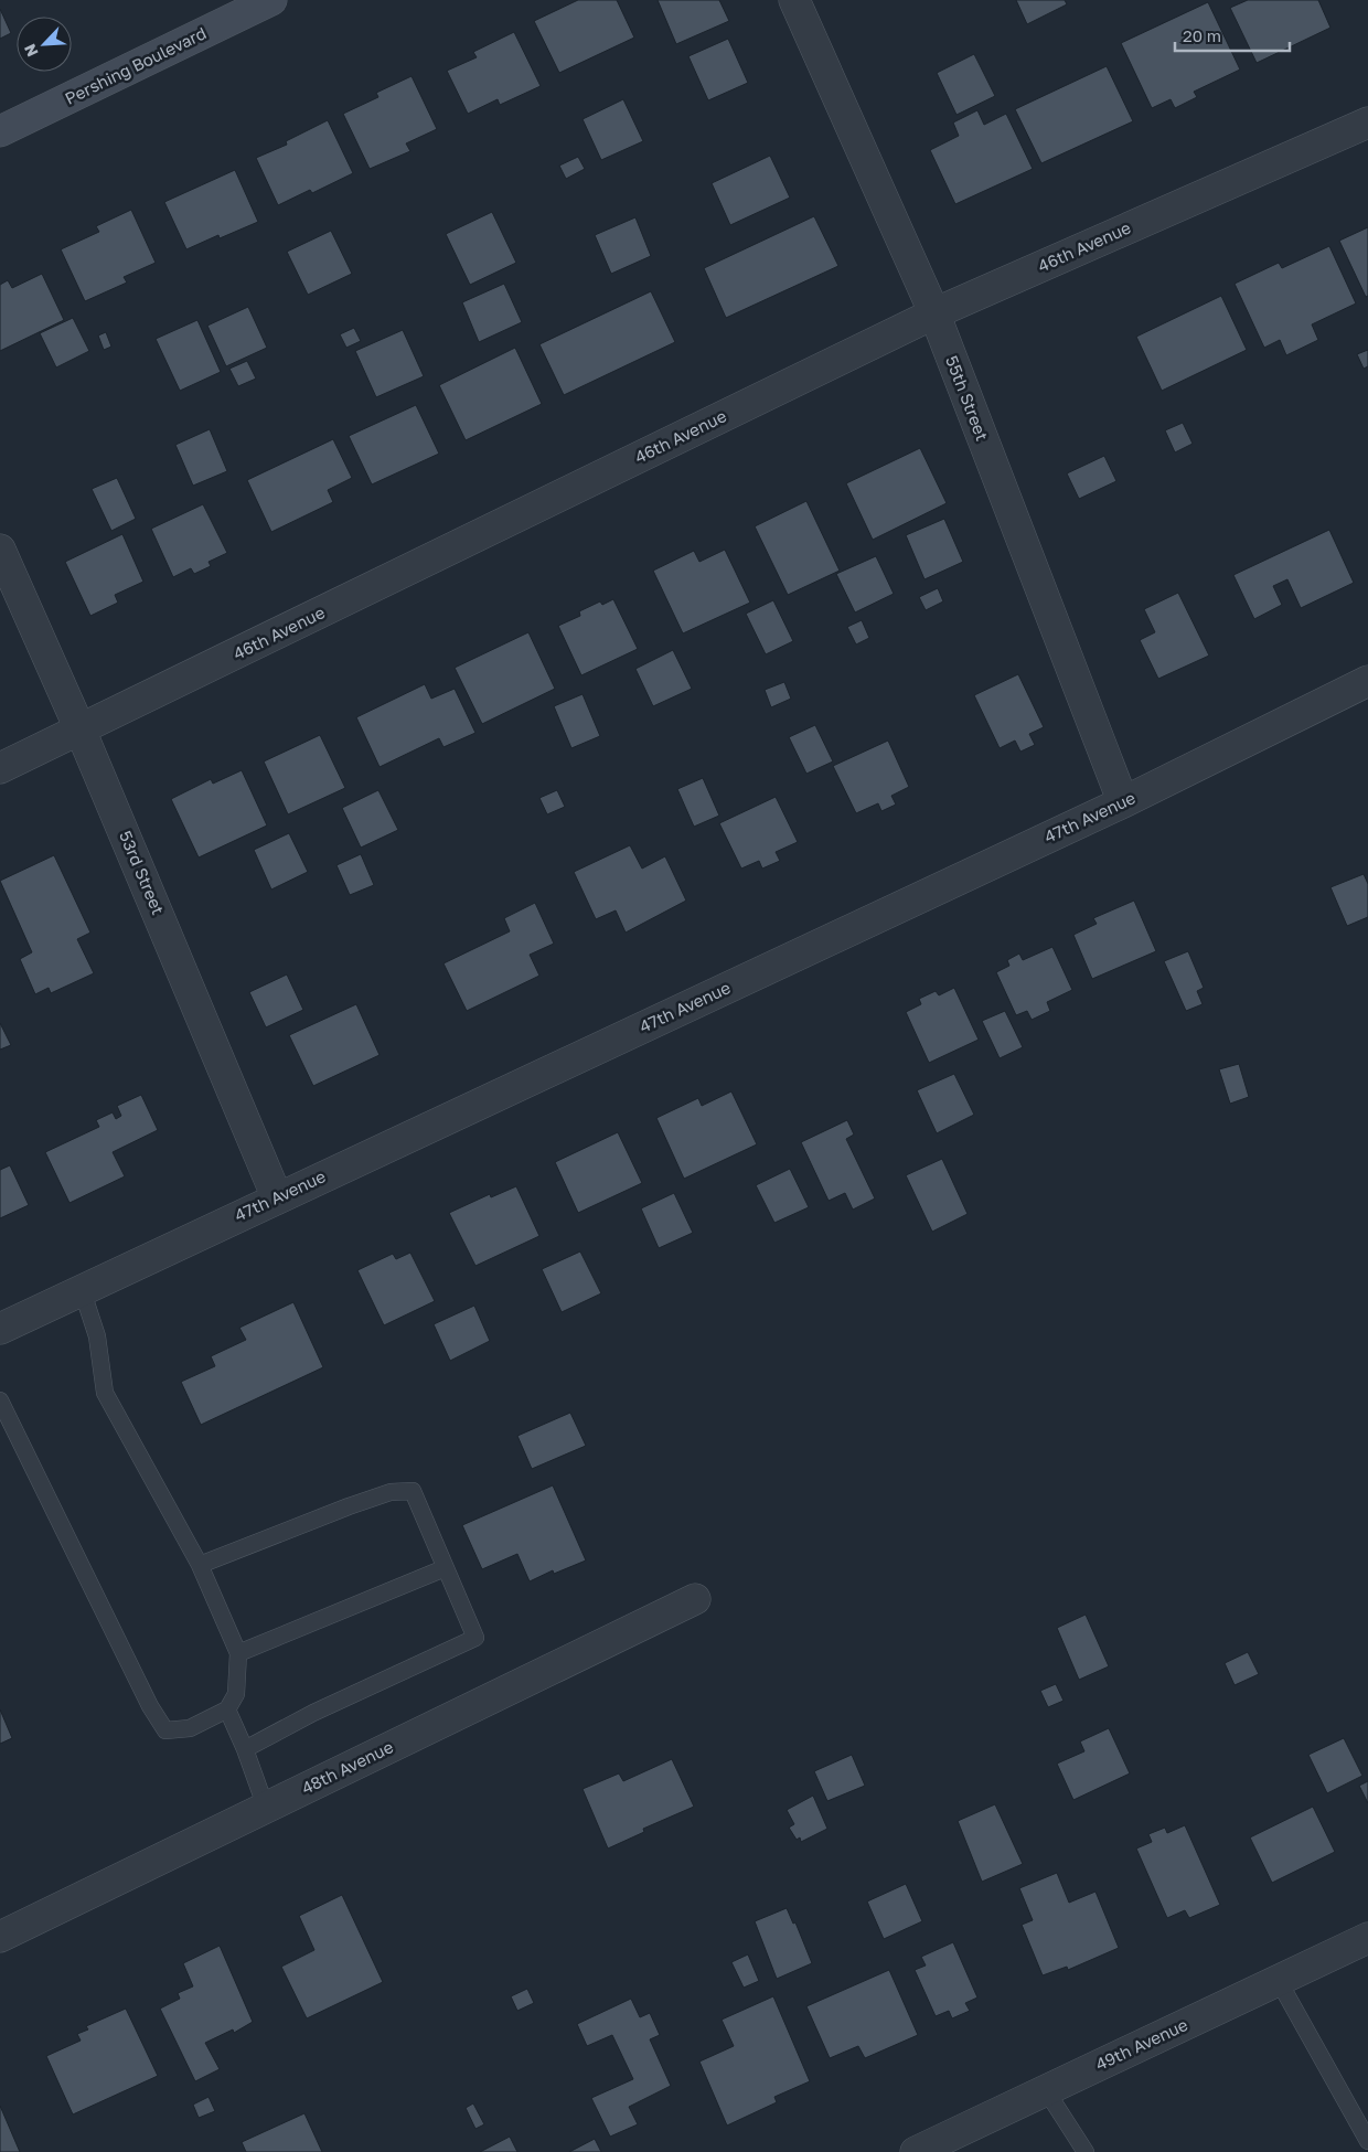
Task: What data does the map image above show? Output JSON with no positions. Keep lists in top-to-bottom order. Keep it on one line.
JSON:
{"streets":{"street":["Pershing Boulevard","46th Avenue","55th Street","47th Avenue","53rd Street","48th Avenue","49th Avenue"]},"crossings":[["46th Avenue","55th Street"],["46th Avenue","53rd Street"],["55th Street","47th Avenue"],["47th Avenue","53rd Street"]],"scale_bar":"20 m","north":"bottom left"}
